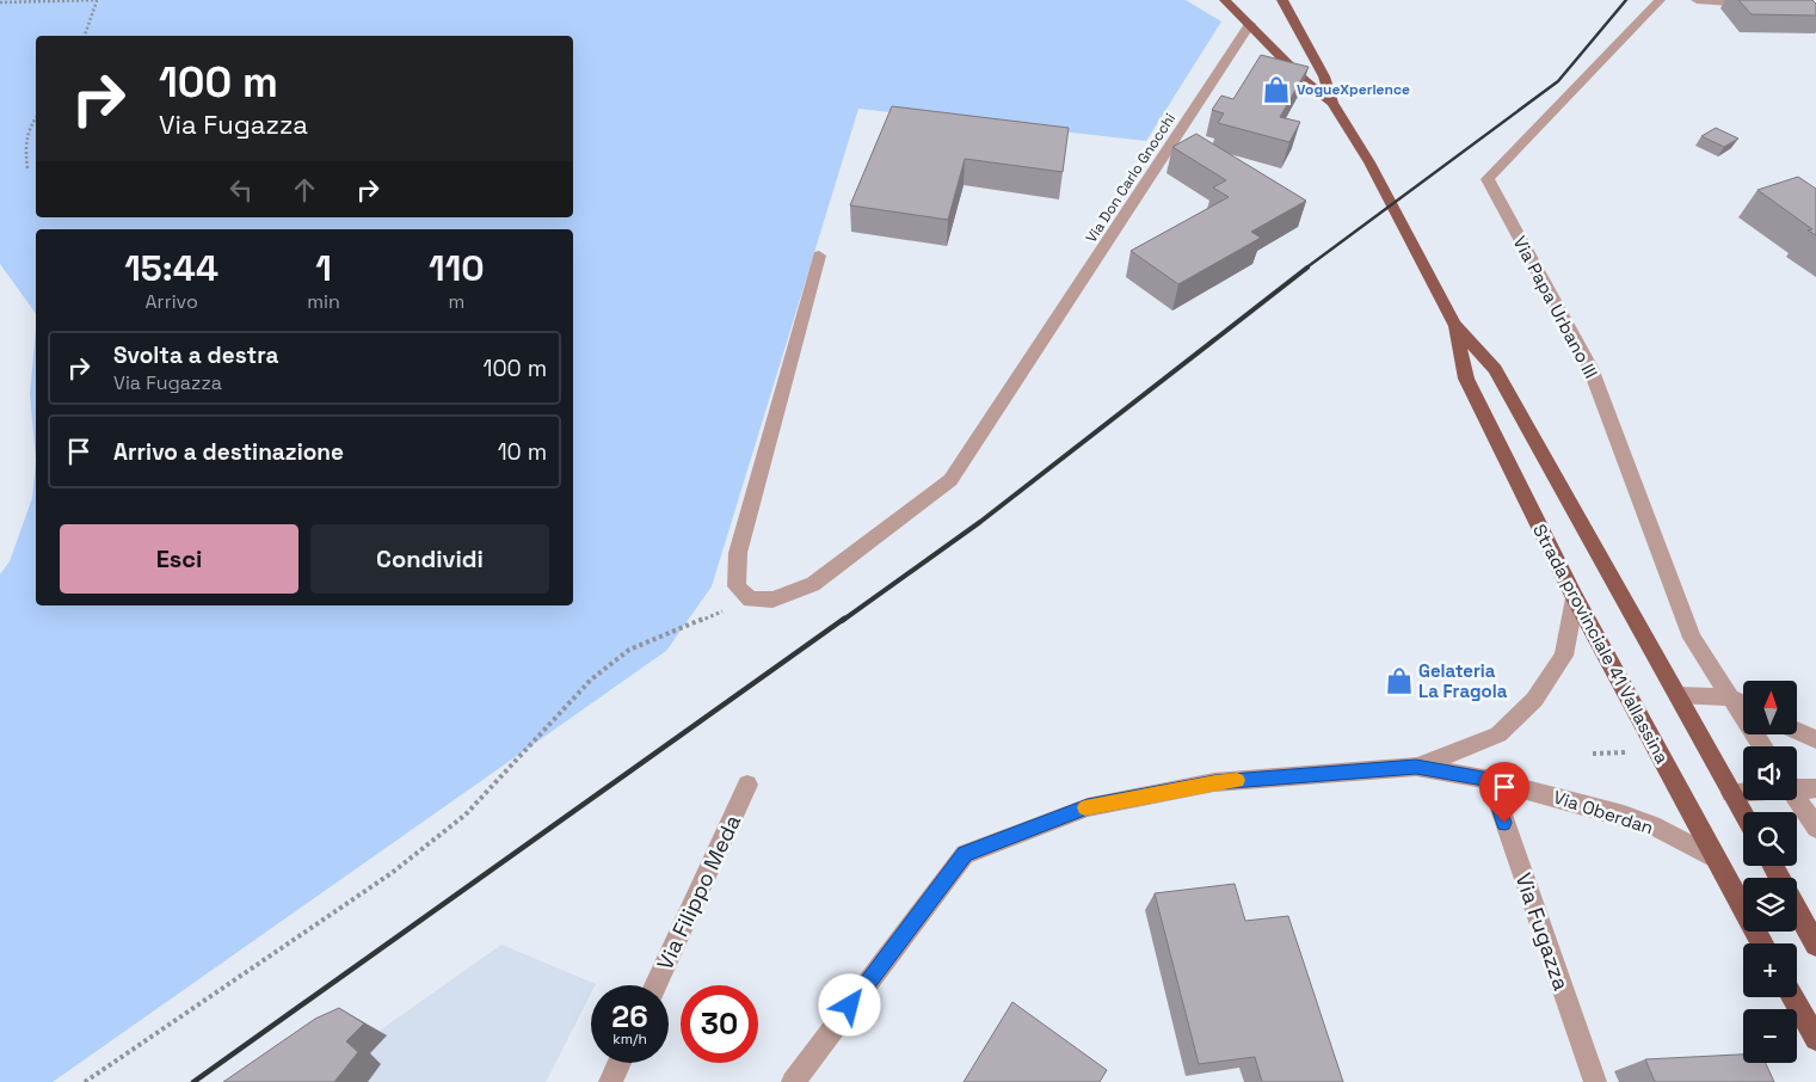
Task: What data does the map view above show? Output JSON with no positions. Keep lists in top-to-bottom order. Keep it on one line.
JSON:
{"streets":{"main road":["Strada provinciale 41 Vallassina"],"street":["Via Don Carlo Gnocchi","Via Papa Urbano III","Via Oberdan","Via Filippo Meda","Via Fugazza"]},"crossings":[["Via Don Carlo Gnocchi","Strada provinciale 41 Vallassina"],["Strada provinciale 41 Vallassina","Via Oberdan"],["Via Oberdan","Via Fugazza"]],"places":{"shop":["VogueXperience","Gelateria La Fragola"]},"north":"top","page":{"turn":["100 m","Via Fugazza"],"eta":["15:44","Arrivo","1","min","110","m"],"list":[{"name":"Svolta a destra","note":"Via Fugazza","value":"100 m"},{"name":"Arrivo a destinazione","value":"10 m"}],"buttons":["Esci","Condividi"],"map_buttons":["+","−"],"speed":"26 km/h","limit":"30"}}
